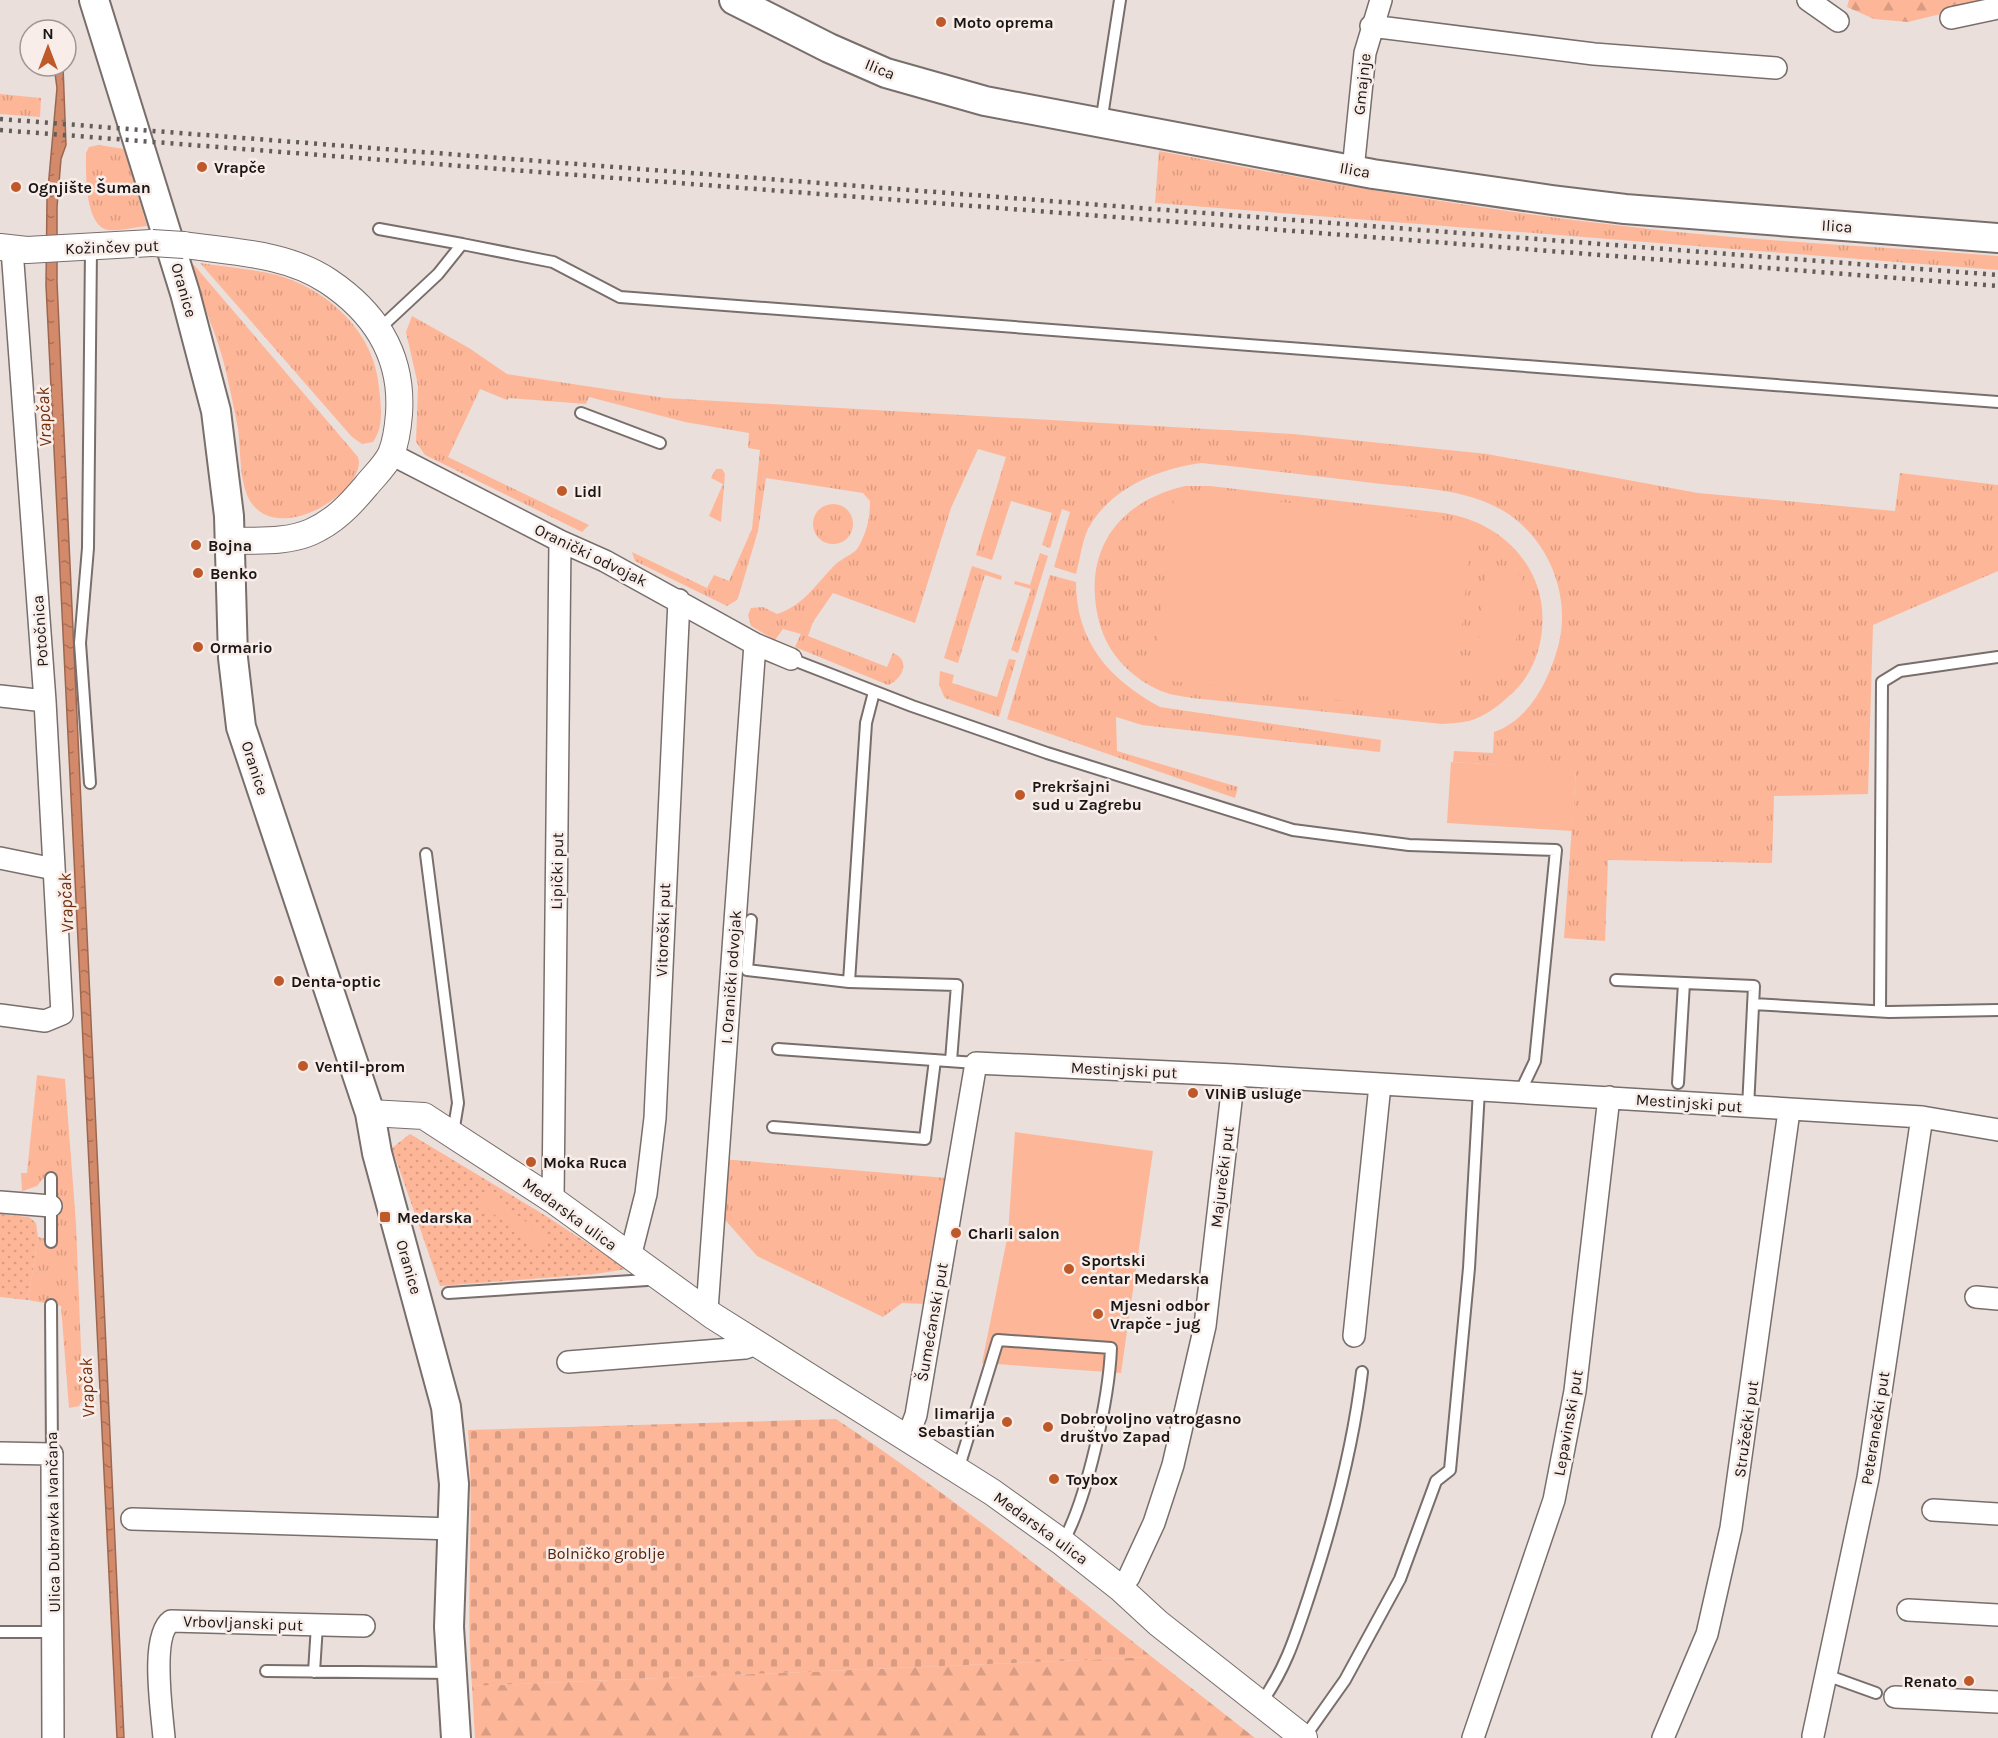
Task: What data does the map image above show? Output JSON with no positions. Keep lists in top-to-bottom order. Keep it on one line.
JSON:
{"streets":{"main road":["Ilica","Oranice"],"street":["Gmajnje","Kožinčev put","Oranički odvojak","Potočnica","Lipički put","Vitoroški put","I. Oranički odvojak","Mestinjski put","Majurečki put","Medarska ulica","Šumećanski put","Lepavinski put","Peteranečki put","Stružečki put","Ulica Dubravka Ivančana","Vrbovljanski put"]},"crossings":[["Ilica","Gmajnje"],["Kožinčev put","Oranice"],["Kožinčev put","Oranički odvojak"],["Kožinčev put","Potočnica"],["Oranice","Medarska ulica"],["Oranički odvojak","Lipički put"],["Oranički odvojak","Vitoroški put"],["Oranički odvojak","I. Oranički odvojak"],["Lipički put","Medarska ulica"],["Vitoroški put","Medarska ulica"],["I. Oranički odvojak","Medarska ulica"],["Mestinjski put","Majurečki put"],["Mestinjski put","Šumećanski put"],["Mestinjski put","Lepavinski put"],["Mestinjski put","Peteranečki put"],["Mestinjski put","Stružečki put"],["Majurečki put","Medarska ulica"],["Medarska ulica","Šumećanski put"]],"water":["Vrapčak"],"parks":["Bolničko groblje"],"places":{"other":["Moto oprema","Vrapče","Ognjište Šuman","Lidl","Bojna","Benko","Ormario","Prekršajni sud u Zagrebu","Denta-optic","Ventil-prom","VINiB usluge","Moka Ruca","Charli salon","Sportski centar Medarska","Mjesni odbor Vrapče - jug","limarija Sebastian","Dobrovoljno vatrogasno društvo Zapad","Toybox","Renato"],"transit":["Medarska"]},"north":"top"}
